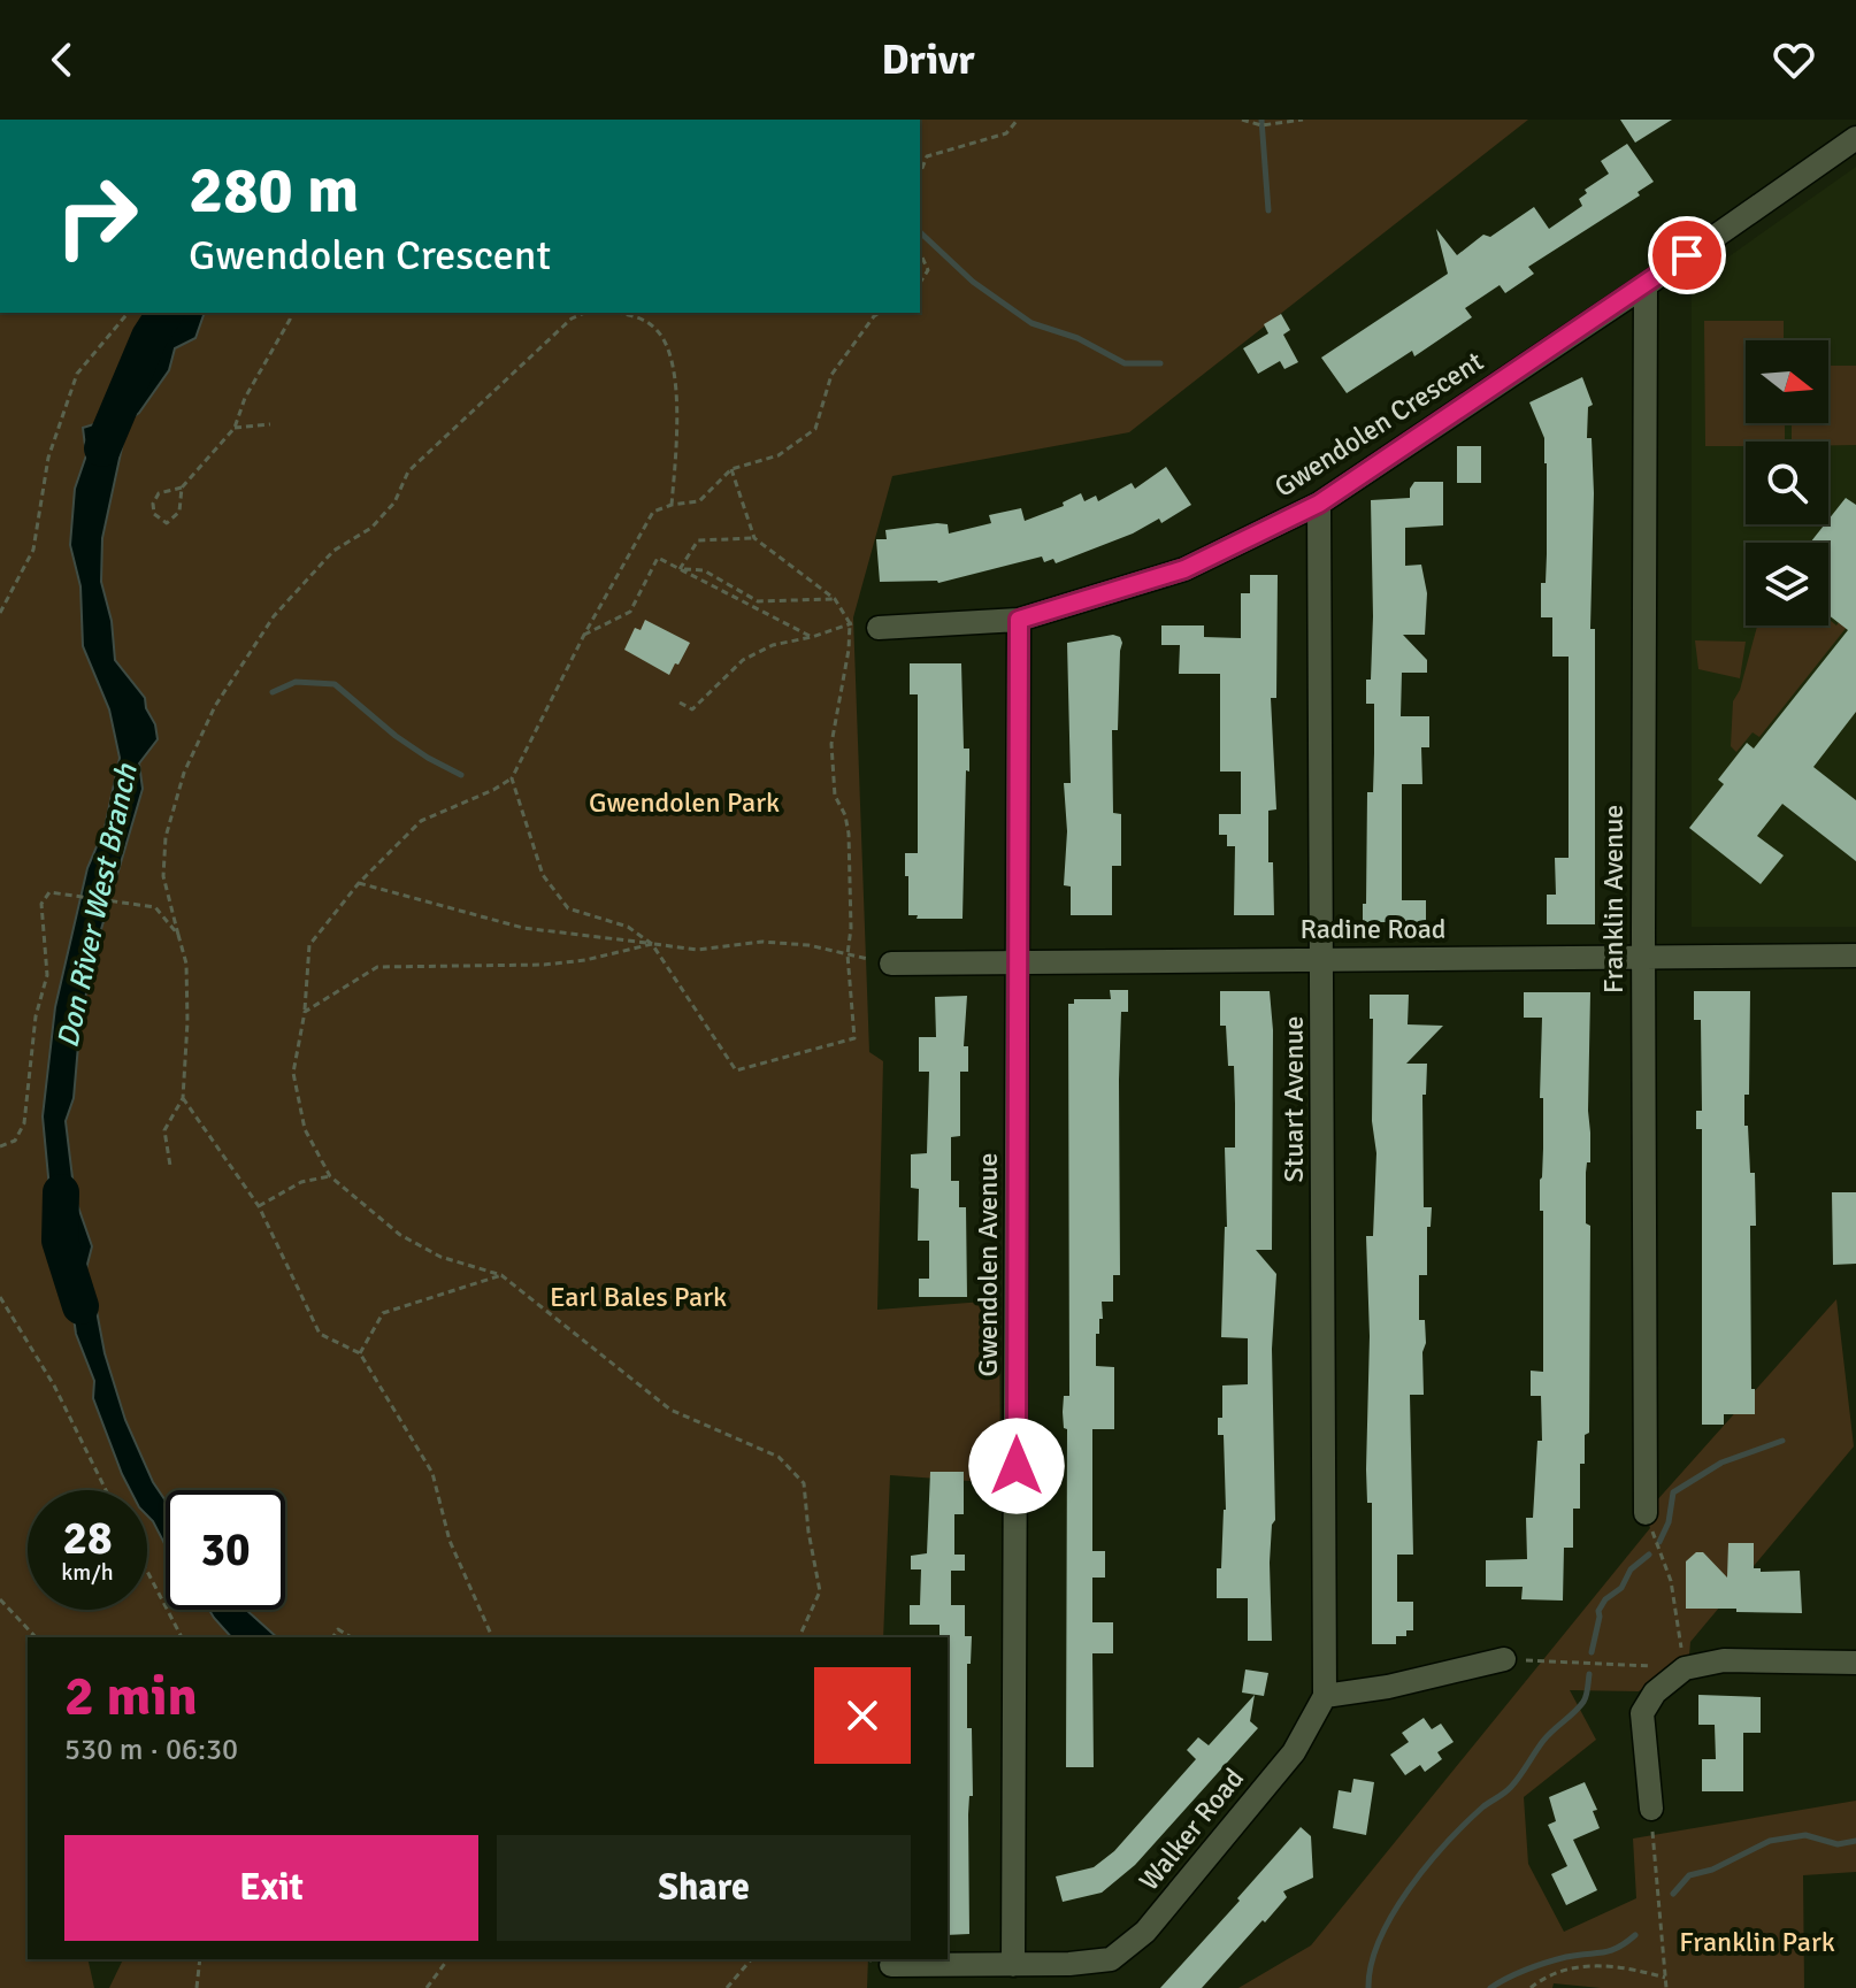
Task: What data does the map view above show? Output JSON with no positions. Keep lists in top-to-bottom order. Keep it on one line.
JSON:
{"streets":{"street":["Gwendolen Crescent","Franklin Avenue","Radine Road","Stuart Avenue","Gwendolen Avenue","Walker Road"]},"crossings":[["Gwendolen Crescent","Franklin Avenue"],["Gwendolen Crescent","Stuart Avenue"],["Gwendolen Crescent","Gwendolen Avenue"],["Franklin Avenue","Radine Road"],["Radine Road","Stuart Avenue"],["Radine Road","Gwendolen Avenue"],["Stuart Avenue","Walker Road"],["Gwendolen Avenue","Walker Road"]],"water":["Don River West Branch"],"parks":["Gwendolen Park","Earl Bales Park","Franklin Park"],"north":"right","page":{"header":"Drivr","turn":["280 m","Gwendolen Crescent"],"speed":"28 km/h","limit":"30","heading":["2 min","530 m · 06:30"],"buttons":["Exit","Share"]}}
